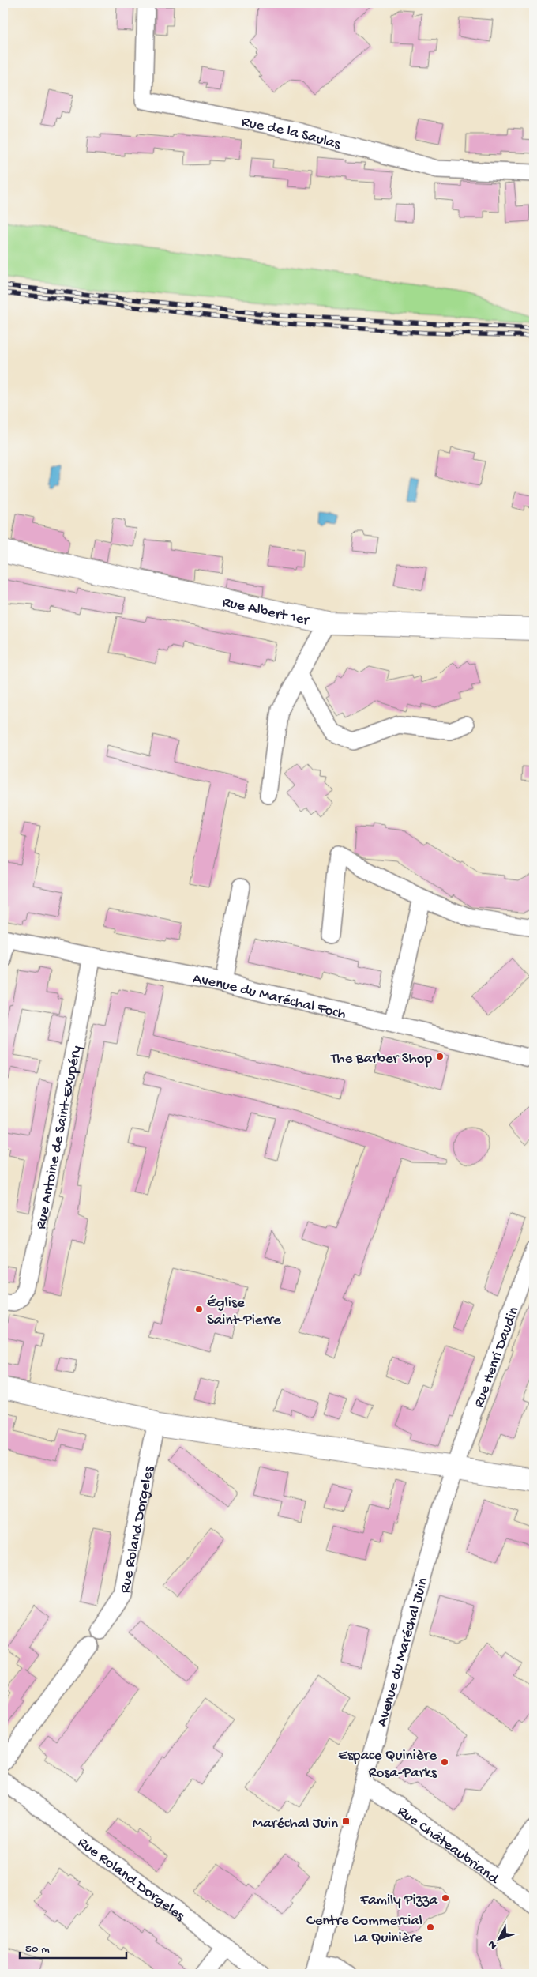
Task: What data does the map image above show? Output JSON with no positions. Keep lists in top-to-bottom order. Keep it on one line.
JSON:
{"streets":{"street":["Rue de la Saulas","Rue Albert 1er","Avenue du Maréchal Foch","Rue Antoine de Saint-Exupéry","Rue Henri Daudin","Rue Roland Dorgeles","Avenue du Maréchal Juin","Rue Châteaubriand"]},"crossings":[["Avenue du Maréchal Foch","Rue Antoine de Saint-Exupéry"],["Rue Henri Daudin","Avenue du Maréchal Juin"],["Avenue du Maréchal Juin","Rue Châteaubriand"]],"places":{"other":["The Barber Shop","Église Saint-Pierre","Espace Quinière Rosa-Parks","Family Pizza","Centre Commercial La Quinière"],"transit":["Maréchal Juin"]},"scale_bar":"50 m","north":"bottom left"}
